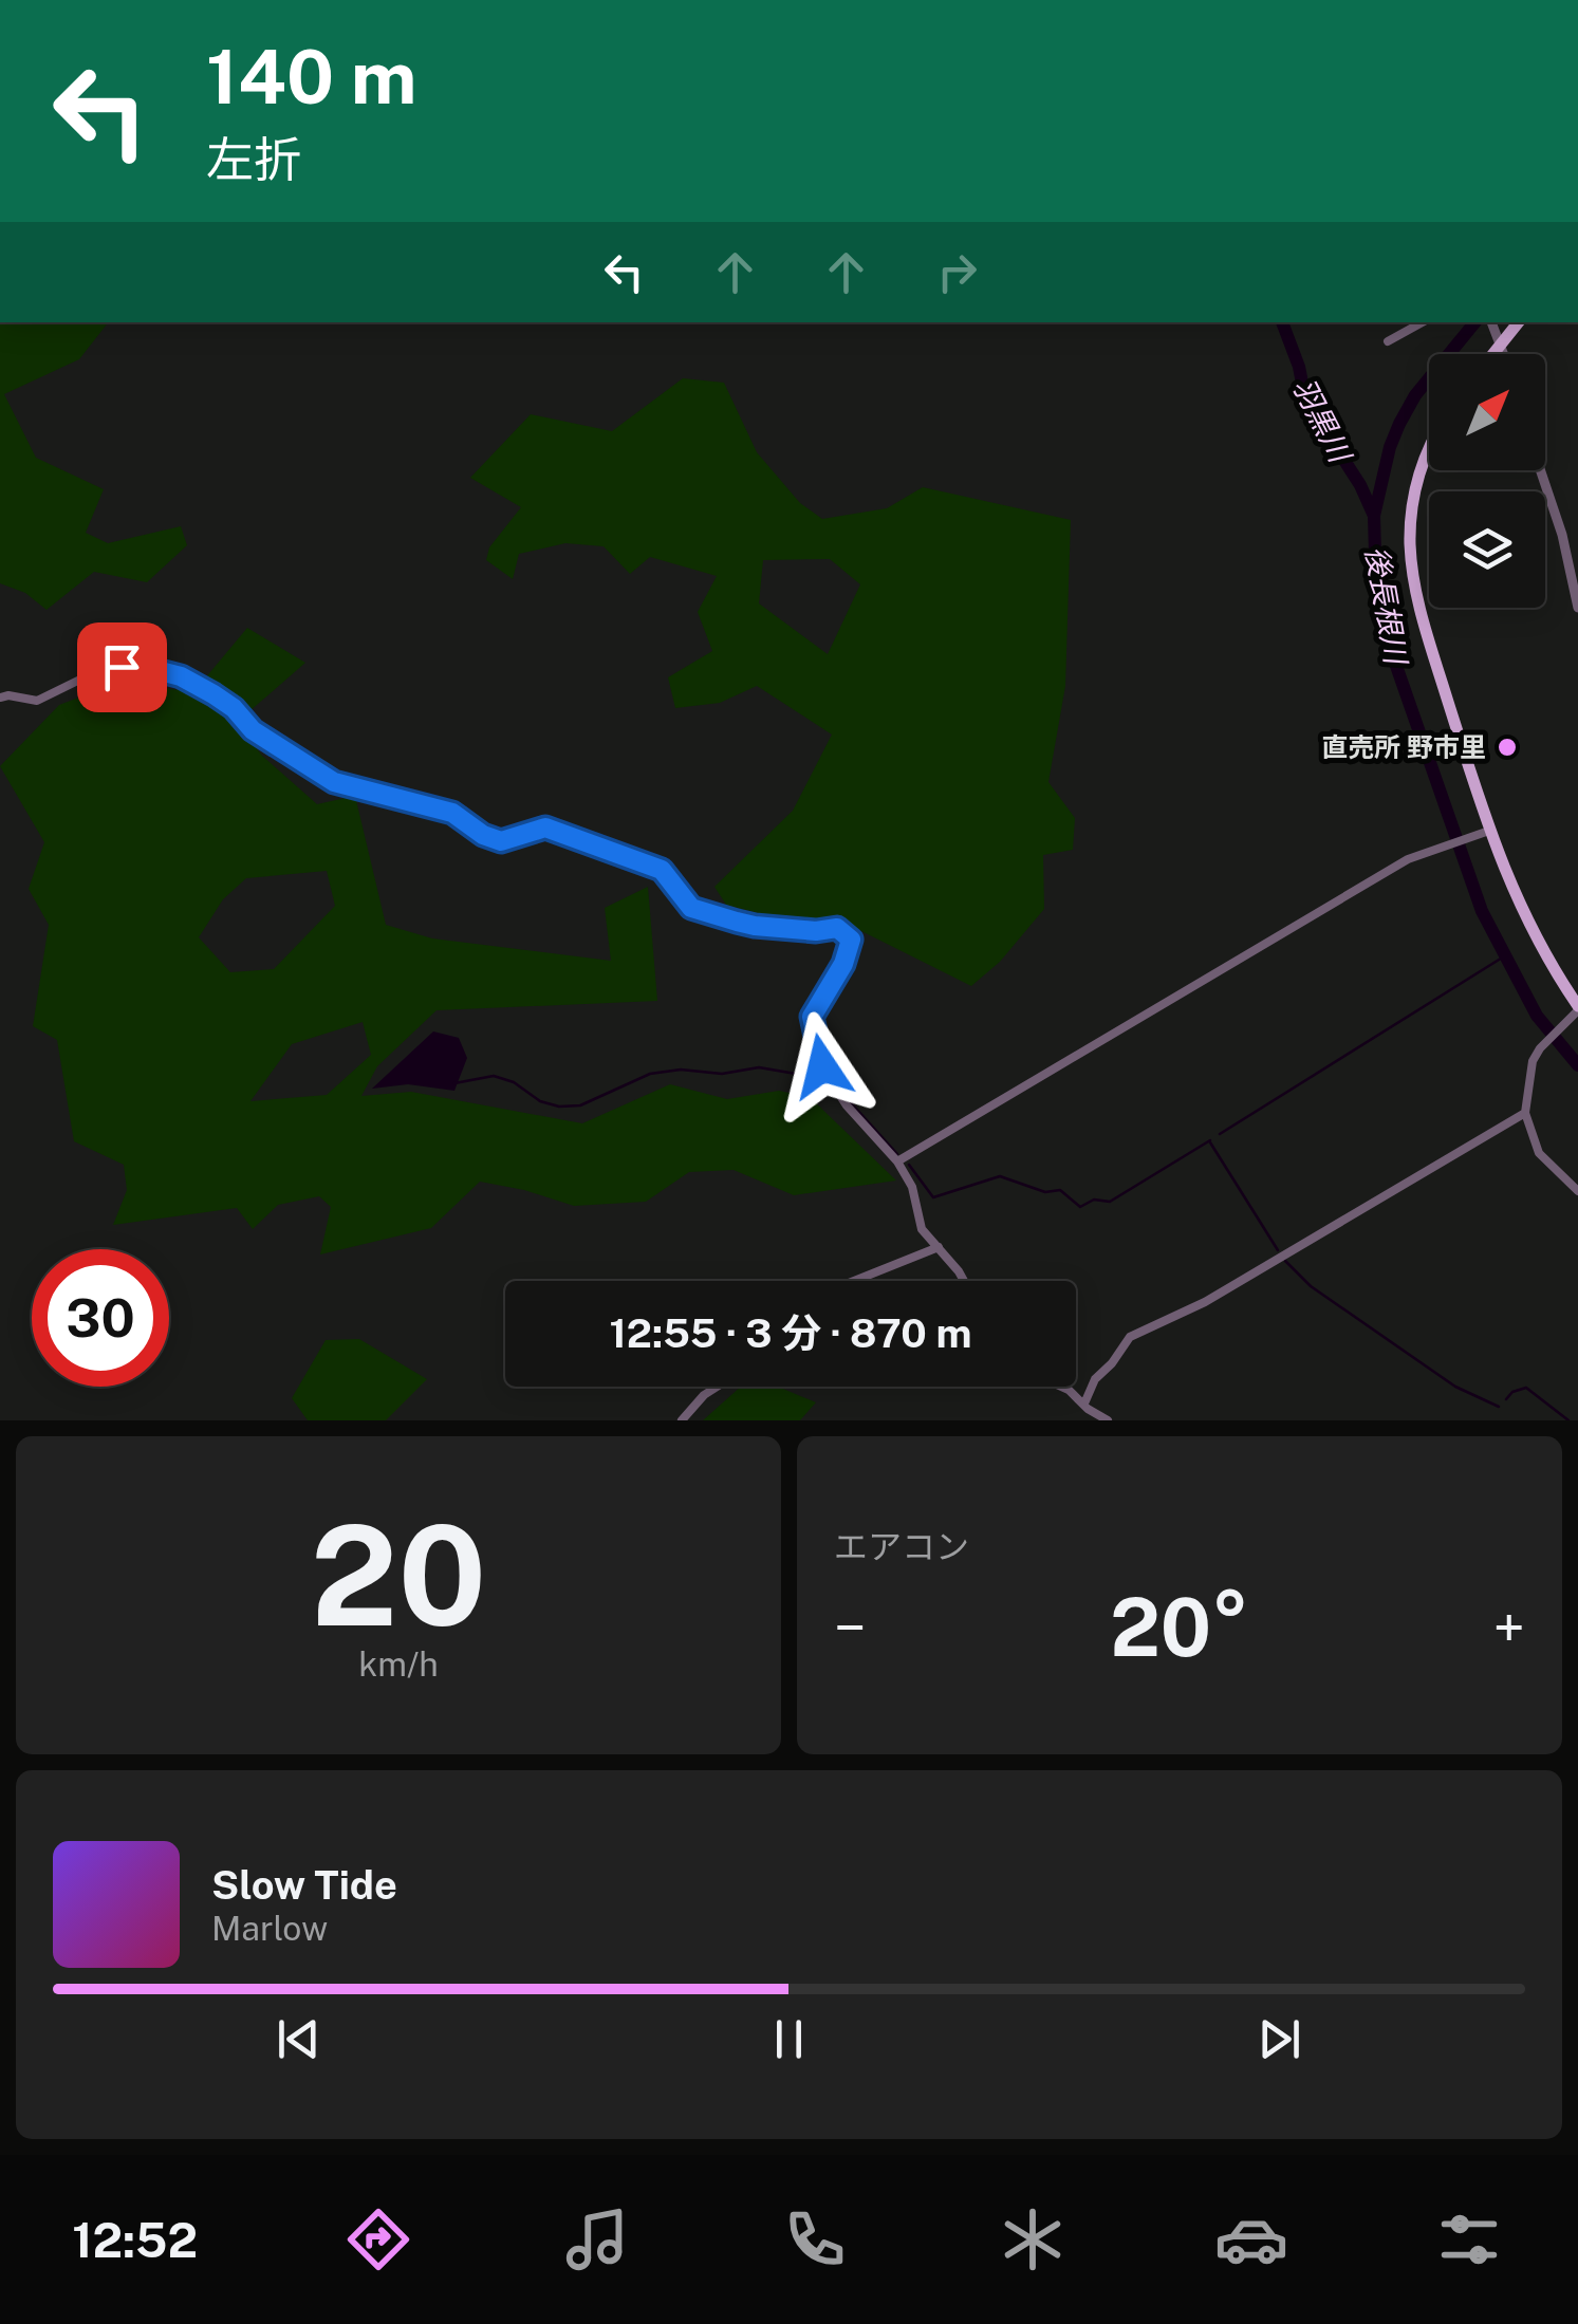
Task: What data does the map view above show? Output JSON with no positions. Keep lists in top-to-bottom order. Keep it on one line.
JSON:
{"water":["羽黒川","後長根川"],"places":["直売所 野市里"],"north":"top right","page":{"turn":["140 m","左折"],"limit":"30","trip":"12:55 · 3 分 · 870 m","tile":[["20","km/h"],"エアコン"],"heat":["−","20°","+"],"song":["Slow Tide","Marlow"],"tabs":"12:52"}}
